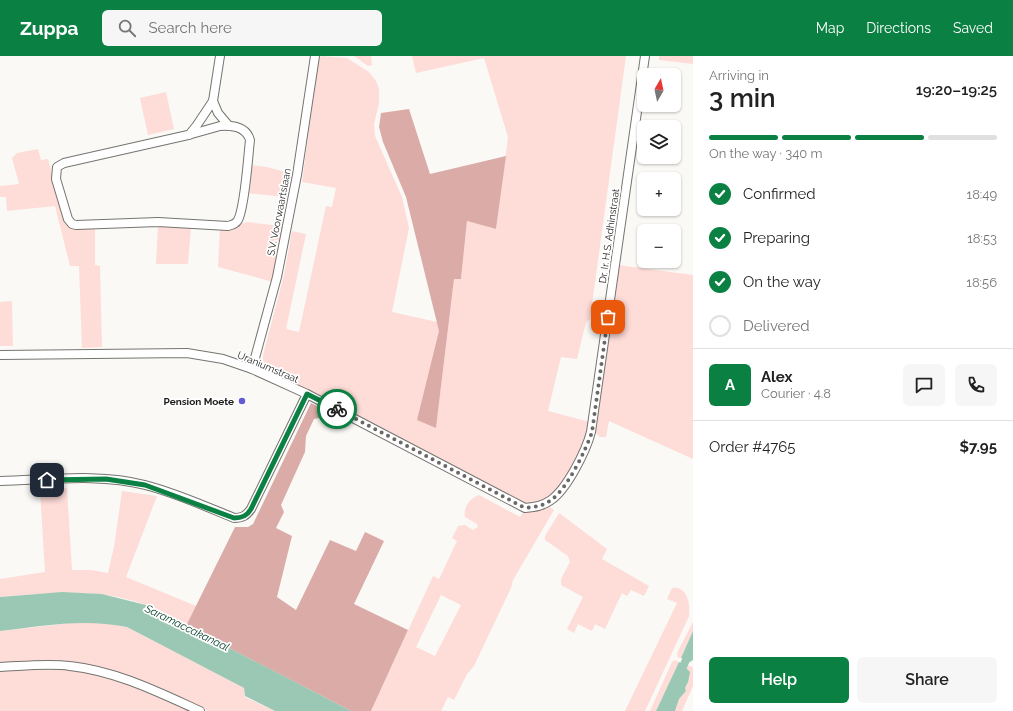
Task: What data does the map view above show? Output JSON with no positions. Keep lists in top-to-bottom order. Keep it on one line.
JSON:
{"streets":{"street":["S.V. Voorwaartslaan","Dr. Ir. H.S. Adhinstraat","Uraniumstraat"]},"crossings":[["S.V. Voorwaartslaan","Uraniumstraat"],["Dr. Ir. H.S. Adhinstraat","Uraniumstraat"]],"water":["Saramaccakanaal"],"places":["Pension Moete"],"north":"top","page":{"header":"Zuppa","search":"Search here","nav":["Map","Directions","Saved"],"heading":["3 min","Arriving in","19:20–19:25"],"panel":["Alex","Courier · 4.8","Order #4765","$7.95"],"map_buttons":["+","−"],"bar":"On the way · 340 m","list":[["Confirmed","18:49"],["Preparing","18:53"],["On the way","18:56"],"Delivered"],"round":"A","buttons":["Help","Share"]}}
